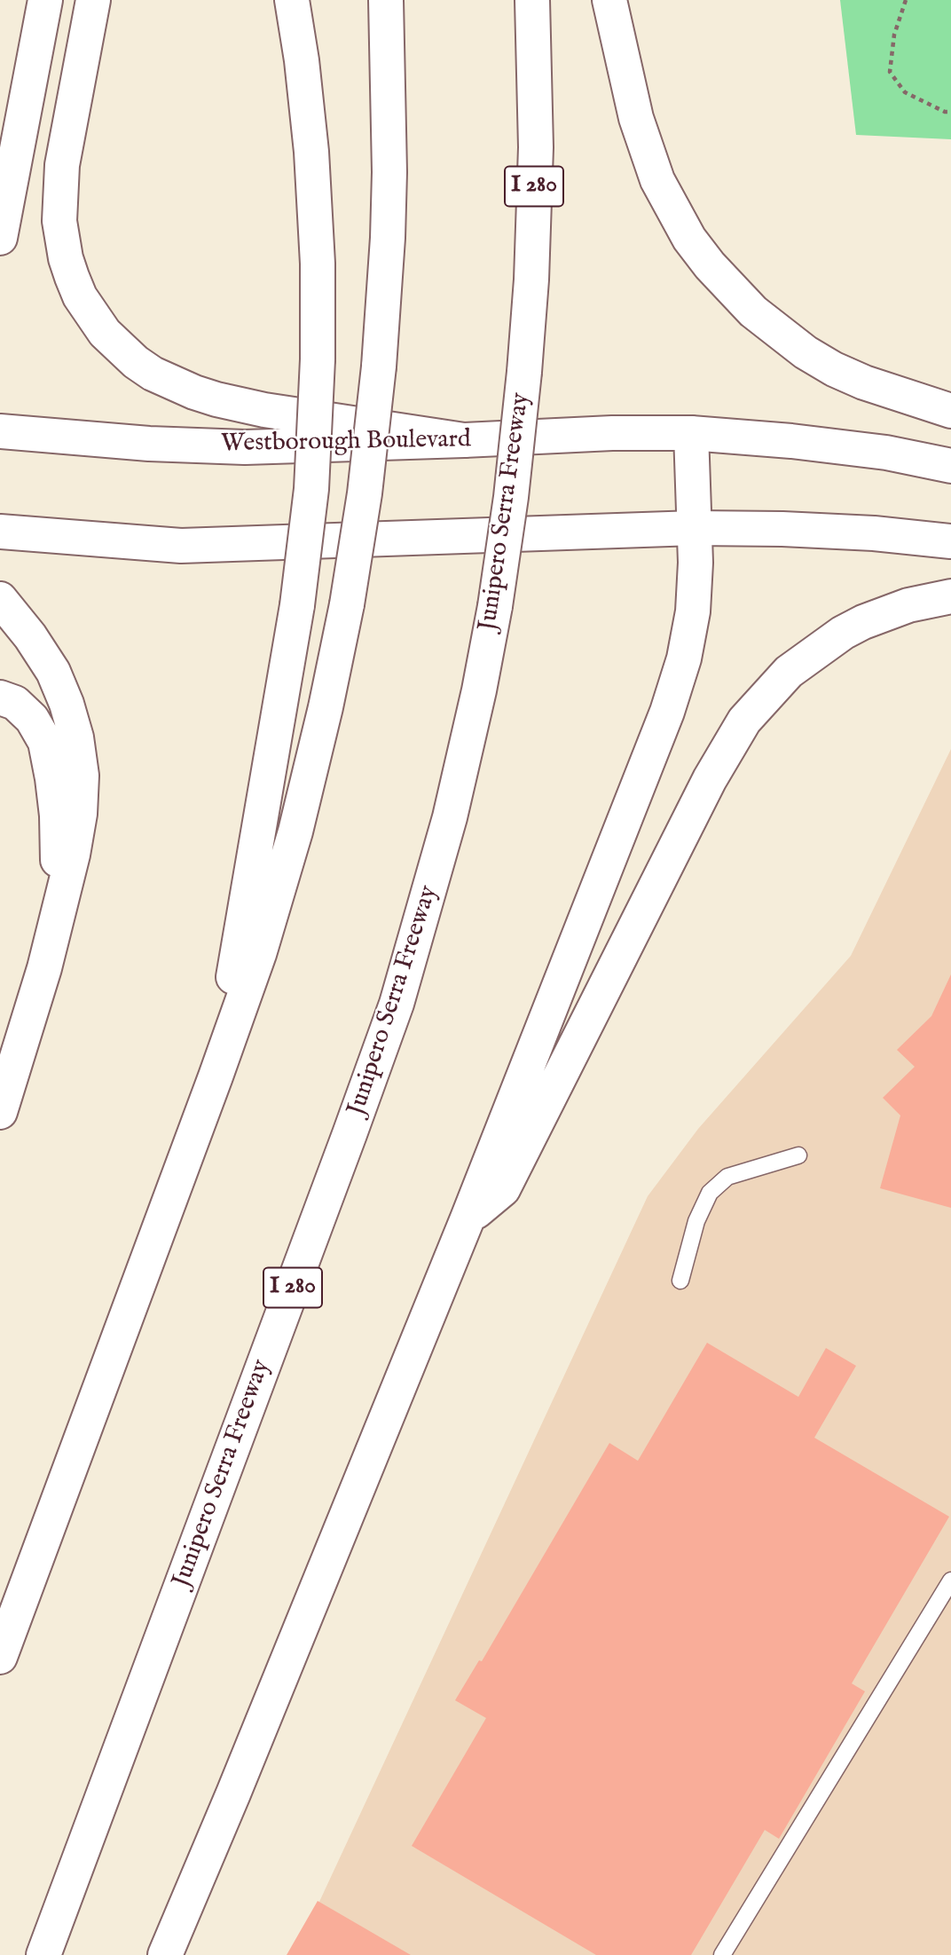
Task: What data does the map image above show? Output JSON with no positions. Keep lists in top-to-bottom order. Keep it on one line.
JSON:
{"streets":{"main road":["I 280","Westborough Boulevard","Junipero Serra Freeway"]}}
